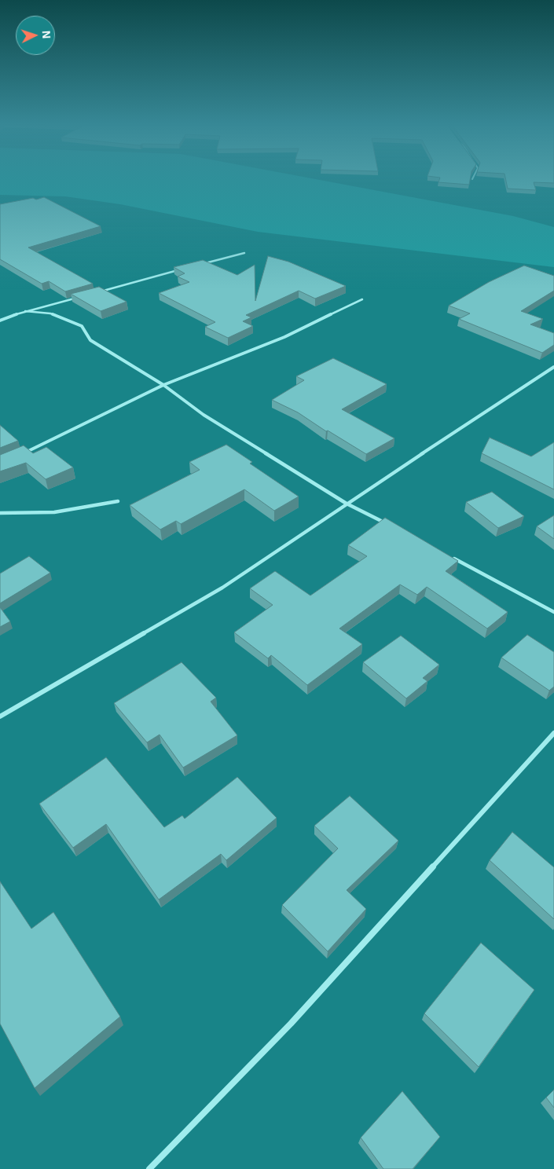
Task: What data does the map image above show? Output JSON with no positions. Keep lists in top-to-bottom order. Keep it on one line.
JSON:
{"north":"right"}
